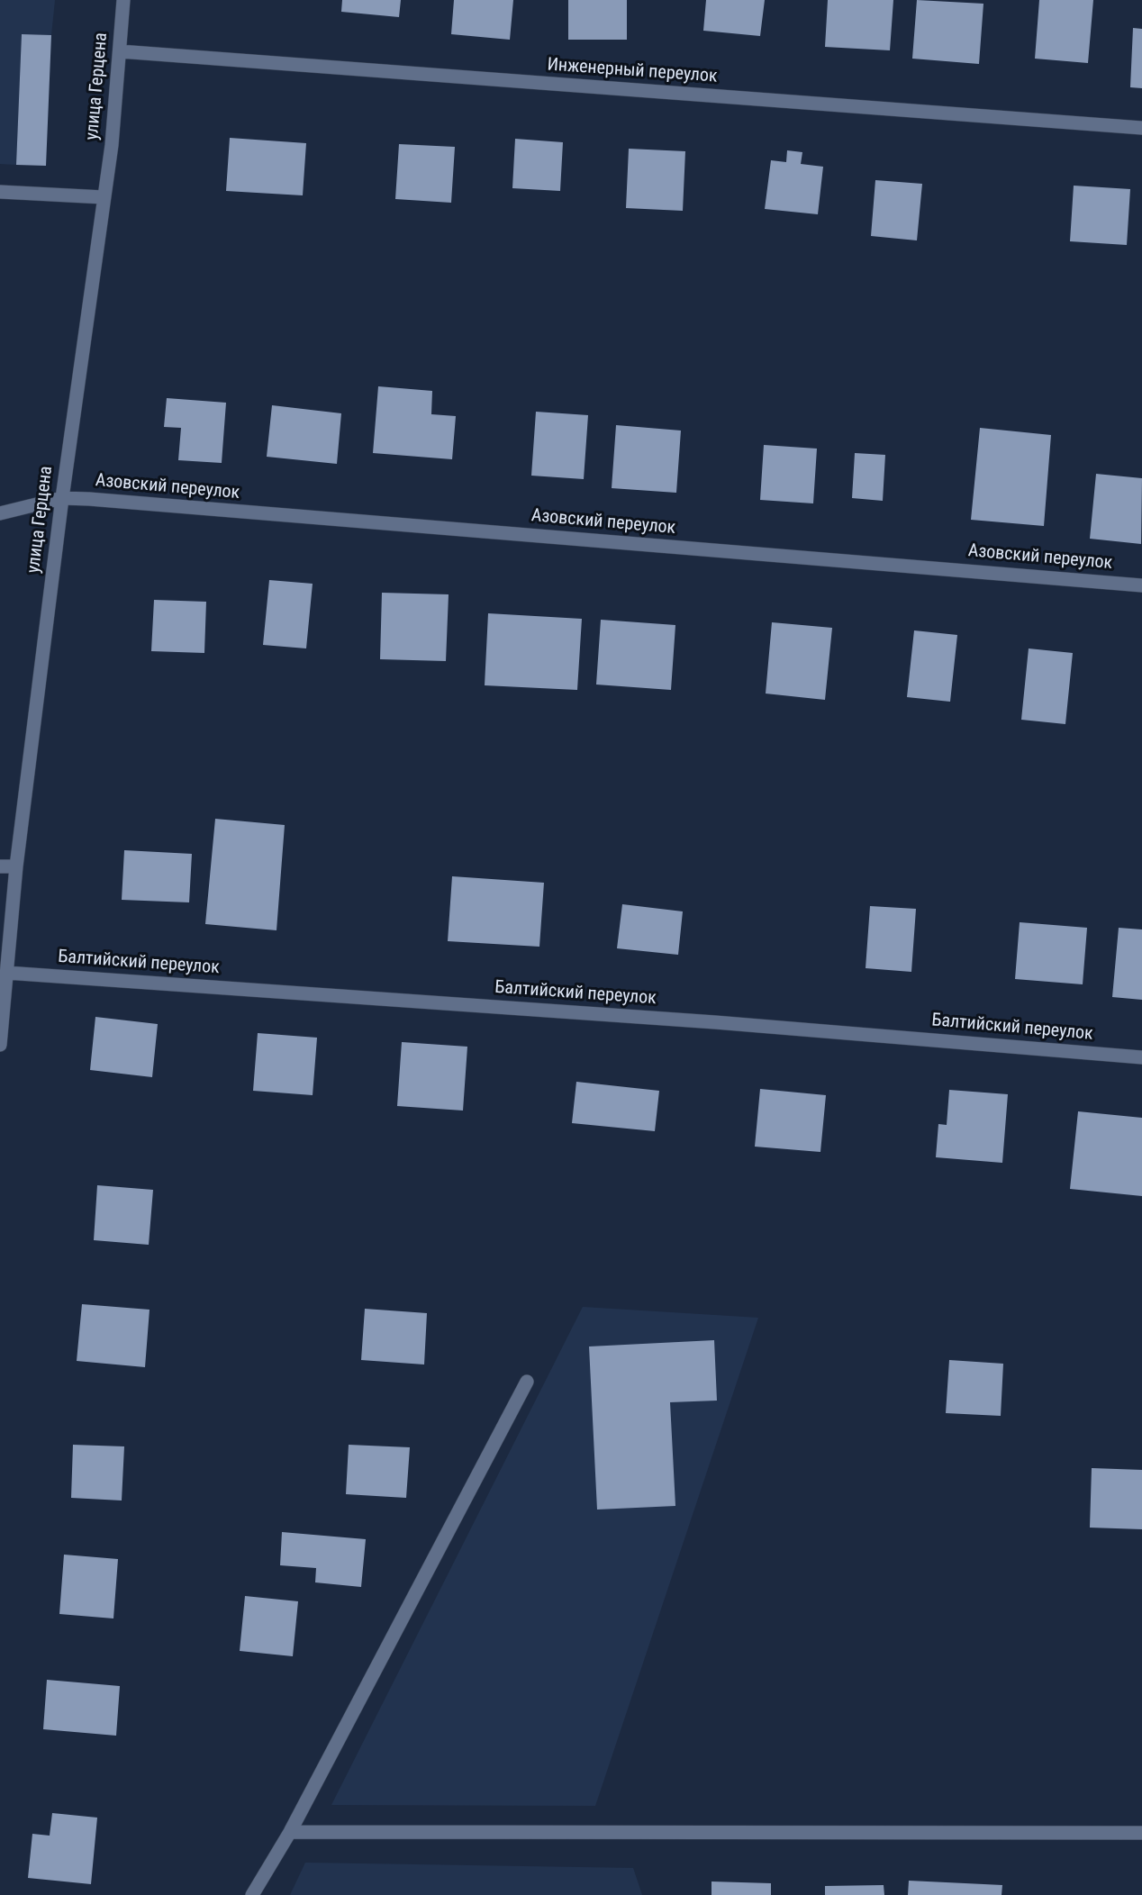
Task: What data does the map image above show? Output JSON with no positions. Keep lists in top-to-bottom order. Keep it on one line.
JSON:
{"streets":{"street":["Инженерный переулок","улица Герцена","Азовский переулок","Балтийский переулок"]},"crossings":[["Инженерный переулок","улица Герцена"],["улица Герцена","Азовский переулок"],["улица Герцена","Балтийский переулок"]]}
